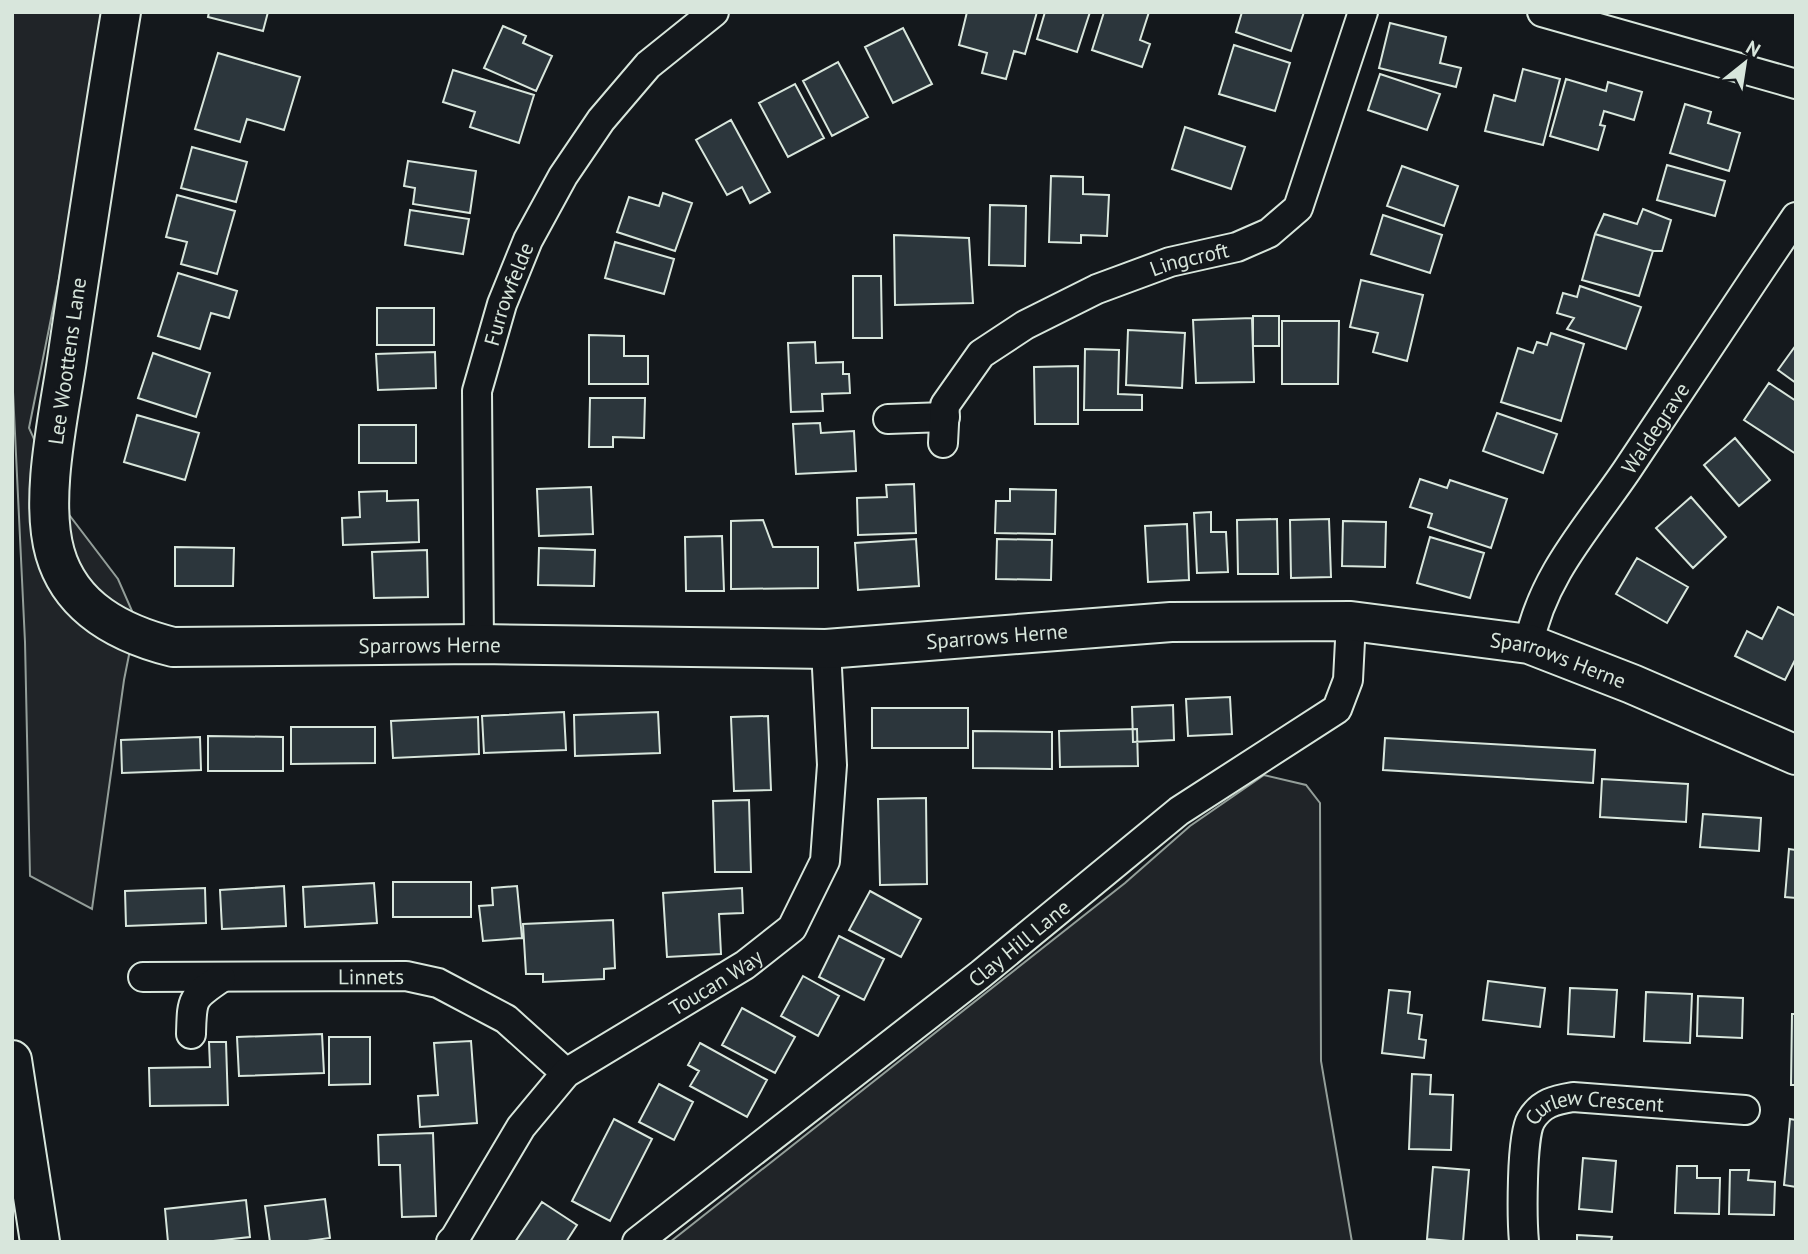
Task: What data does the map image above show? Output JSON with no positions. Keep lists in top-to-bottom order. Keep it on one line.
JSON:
{"streets":{"street":["Lingcroft","Furrowfelde","Lee Woottens Lane","Waldegrave","Sparrows Herne","Clay Hill Lane","Linnets","Toucan Way","Curlew Crescent"]},"crossings":[["Furrowfelde","Sparrows Herne"],["Lee Woottens Lane","Sparrows Herne"],["Waldegrave","Sparrows Herne"],["Sparrows Herne","Clay Hill Lane"],["Sparrows Herne","Toucan Way"],["Linnets","Toucan Way"]],"north":"top right"}
